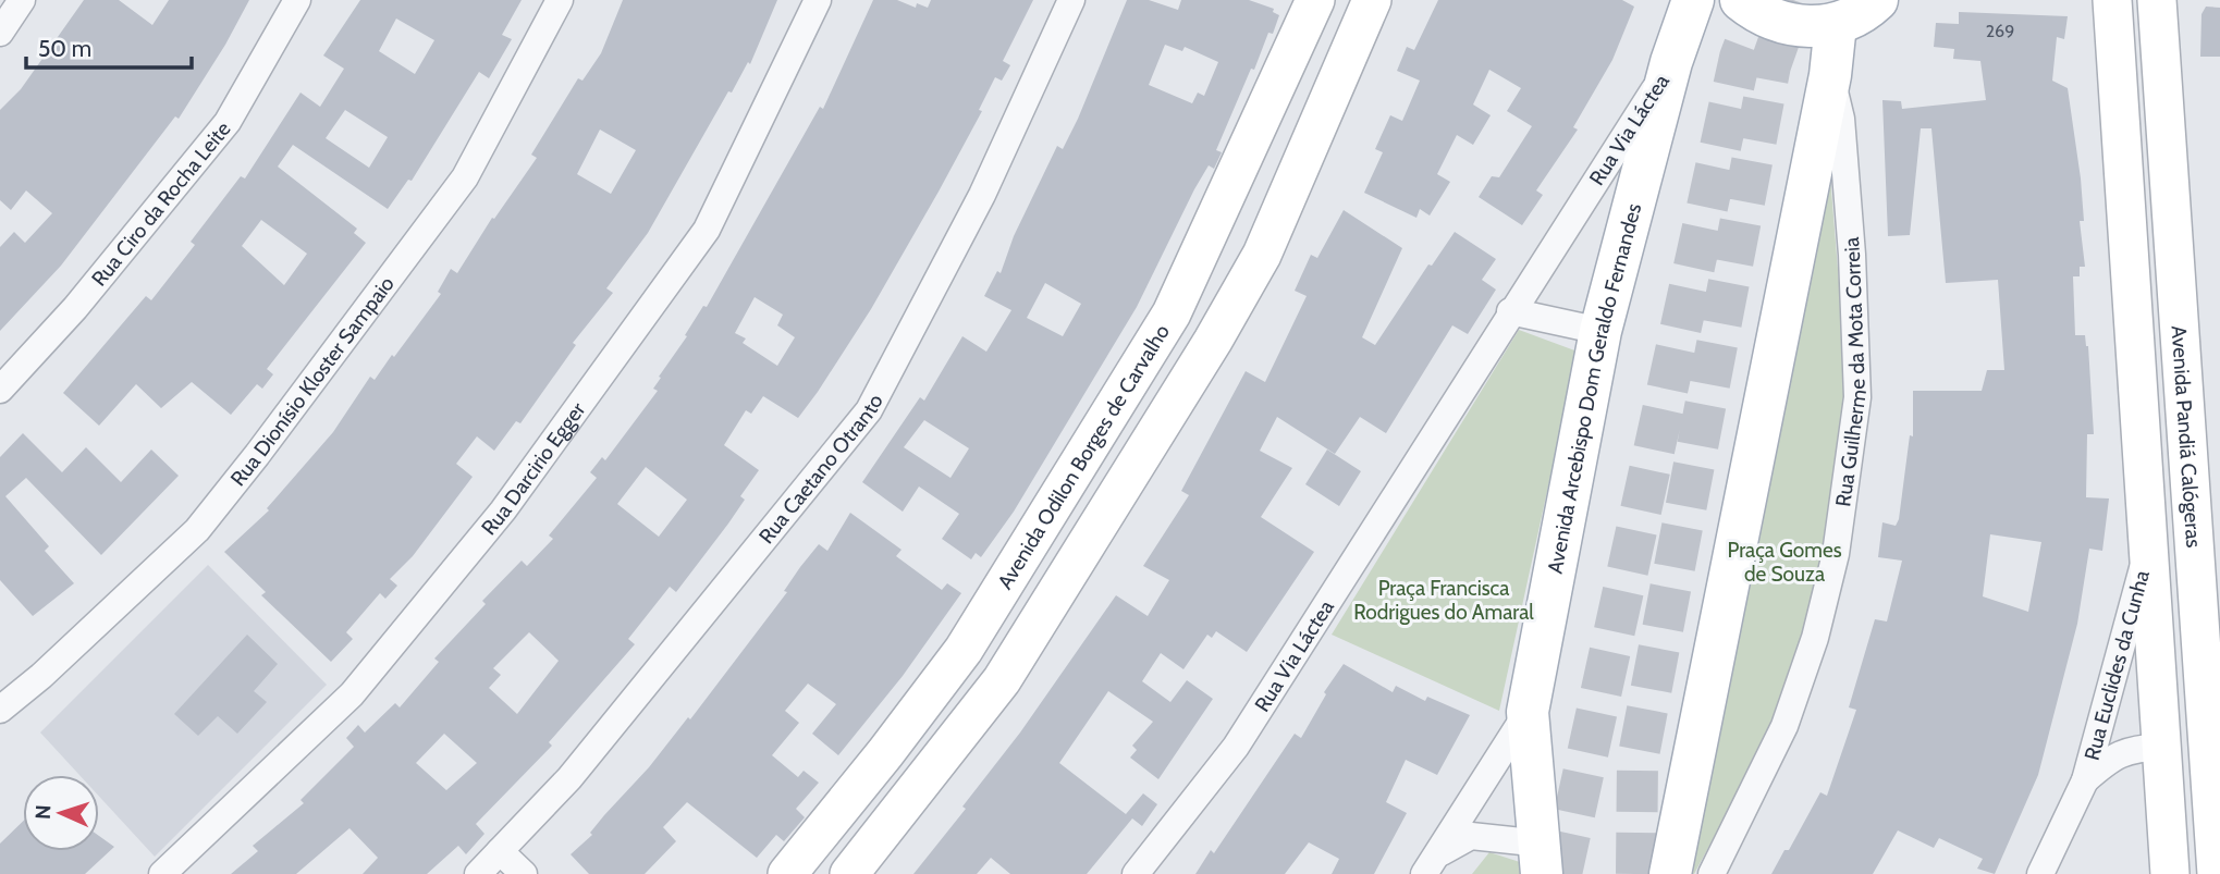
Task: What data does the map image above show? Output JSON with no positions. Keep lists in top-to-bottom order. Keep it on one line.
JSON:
{"streets":{"main road":["Avenida Arcebispo Dom Geraldo Fernandes"],"street":["Rua Via Láctea","Rua Ciro da Rocha Leite","Rua Guilherme da Mota Correia","Rua Dionísio Kloster Sampaio","Avenida Pandiá Calógeras","Avenida Odilon Borges de Carvalho","Rua Caetano Otranto","Rua Darcirio Egger","Rua Euclides da Cunha"]},"crossings":[["Rua Via Láctea","Avenida Arcebispo Dom Geraldo Fernandes"]],"parks":["Praça Gomes de Souza","Praça Francisca Rodrigues do Amaral"],"house_numbers":["269"],"scale_bar":"50 m","north":"left"}
